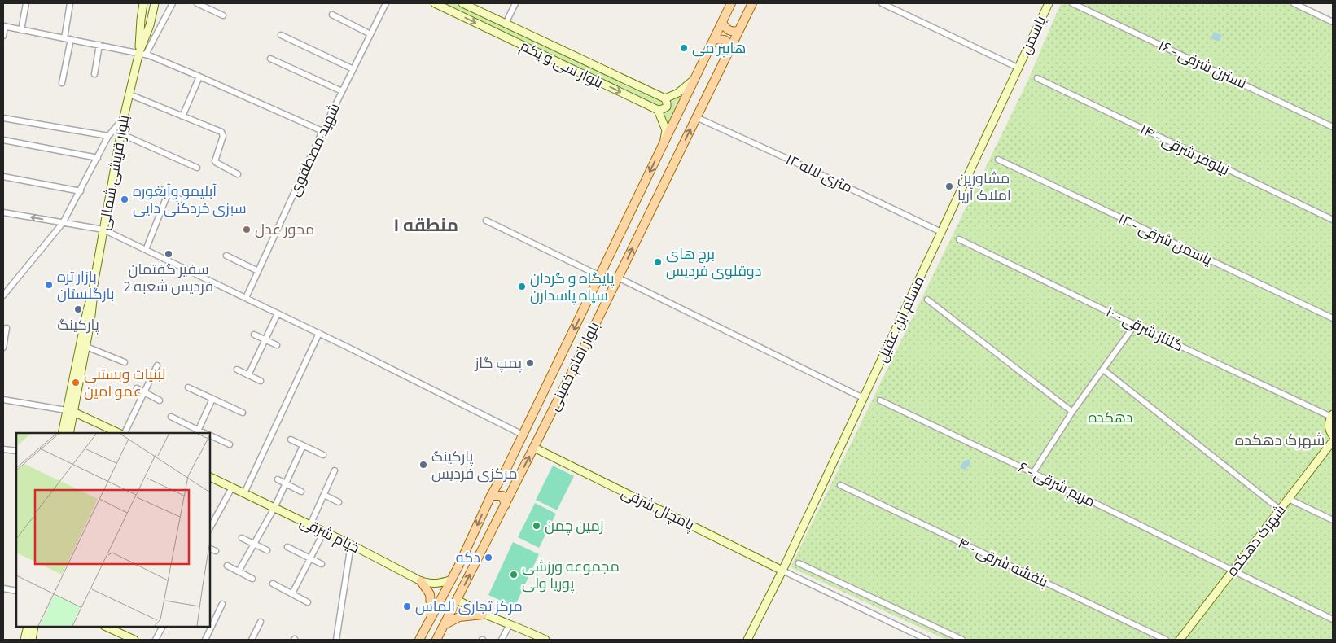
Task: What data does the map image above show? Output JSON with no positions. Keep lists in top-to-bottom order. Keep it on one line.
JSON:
{"streets":{"main road":["بلوار امام خمینی"],"street":["یاسمن","بلوار سی و یکم","نسترن شرقی - ۱۶","شهید مصطفوی","نیلوفر شرقی - ۱۴","بلوار قریشی شمالی","۱۲ متری لاله","یاسمن شرقی - ۱۲","مسلم ابن عقیل","گلناز شرقی - ۱۰","مریم شرقی - ۶","پامچال شرقی","خیام شرقی","شهرک دهکده","بنفشه شرقی - ۴"]},"crossings":[["یاسمن","مسلم ابن عقیل"],["۱۲ متری لاله","مسلم ابن عقیل"],["۱۲ متری لاله","بلوار امام خمینی"],["مسلم ابن عقیل","پامچال شرقی"],["بلوار امام خمینی","پامچال شرقی"],["بلوار امام خمینی","خیام شرقی"],["مریم شرقی - ۶","شهرک دهکده"]],"districts":["منطقه ۱","شهرک دهکده"],"parks":["دهکده"],"places":["هایپر می","مشاورین املاک آریا","آبلیمو وآبغوره سبزی خردکنی دایی","محور عدل","سفیر گفتمان فردیس شعبه 2","برج های دوقلوی فردیس","بازار تره بارگلستان","پایگاه و گردان سپاه پاسدارن","پارکینگ","پمپ گاز","لبنیات وبستنی عمو امین","پارکینگ مرکزی فردیس","زمین چمن","دکه","مجموعه ورزشی پوریا ولی","مرکز تجاری الماس"]}
